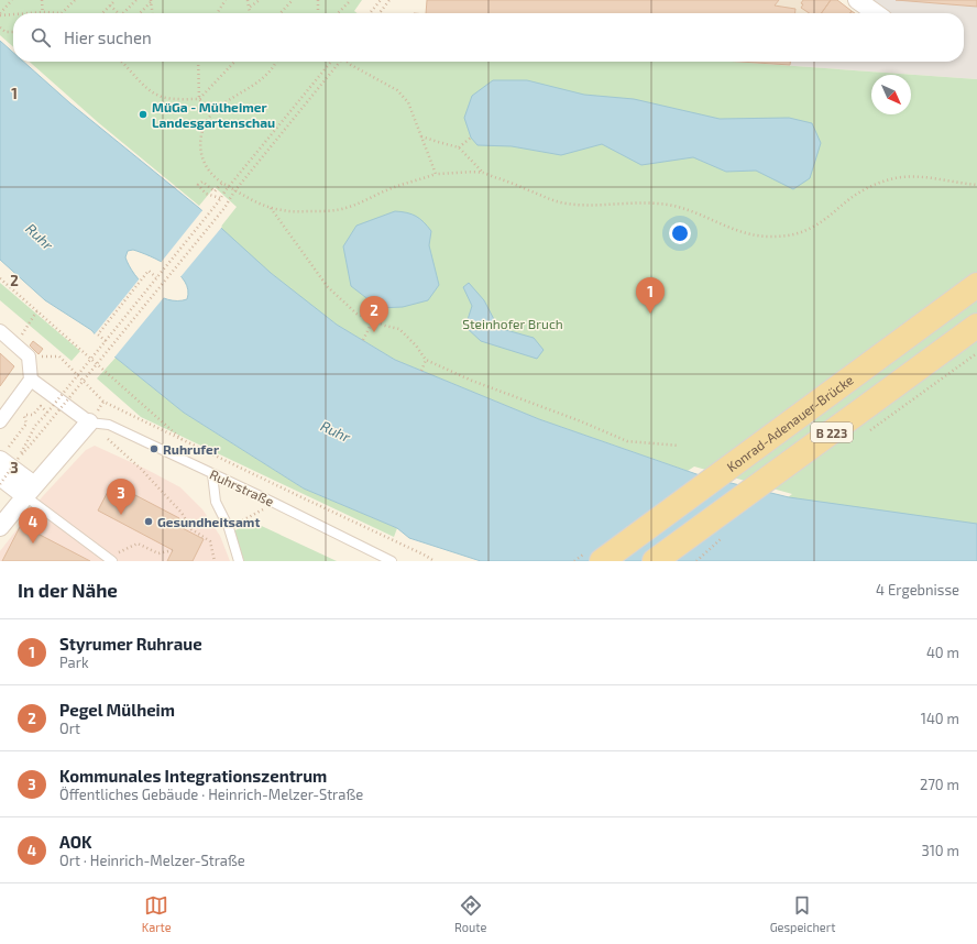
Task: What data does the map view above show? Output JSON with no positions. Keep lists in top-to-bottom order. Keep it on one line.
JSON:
{"streets":{"main road":["Konrad-Adenauer-Brücke","B 223"],"lane":["Ruhrstraße"]},"water":["Ruhr"],"parks":["Steinhofer Bruch"],"places":["MüGa - Mülheimer Landesgartenschau","Ruhrufer","Gesundheitsamt"],"north":"bottom right","page":{"search":"Hier suchen","pins":["1","2","3","4"],"heading":["In der Nähe","4 Ergebnisse"],"list":[{"mark":"1","name":"Styrumer Ruhraue","note":"Park","value":"40 m"},{"mark":"2","name":"Pegel Mülheim","note":"Ort","value":"140 m"},{"mark":"3","name":"Kommunales Integrationszentrum","note":"Öffentliches Gebäude · Heinrich-Melzer-Straße","value":"270 m"},{"mark":"4","name":"AOK","note":"Ort · Heinrich-Melzer-Straße","value":"310 m"}],"nav":["Karte","Route","Gespeichert"]},"grid":{"rows":["1","2","3"]}}
